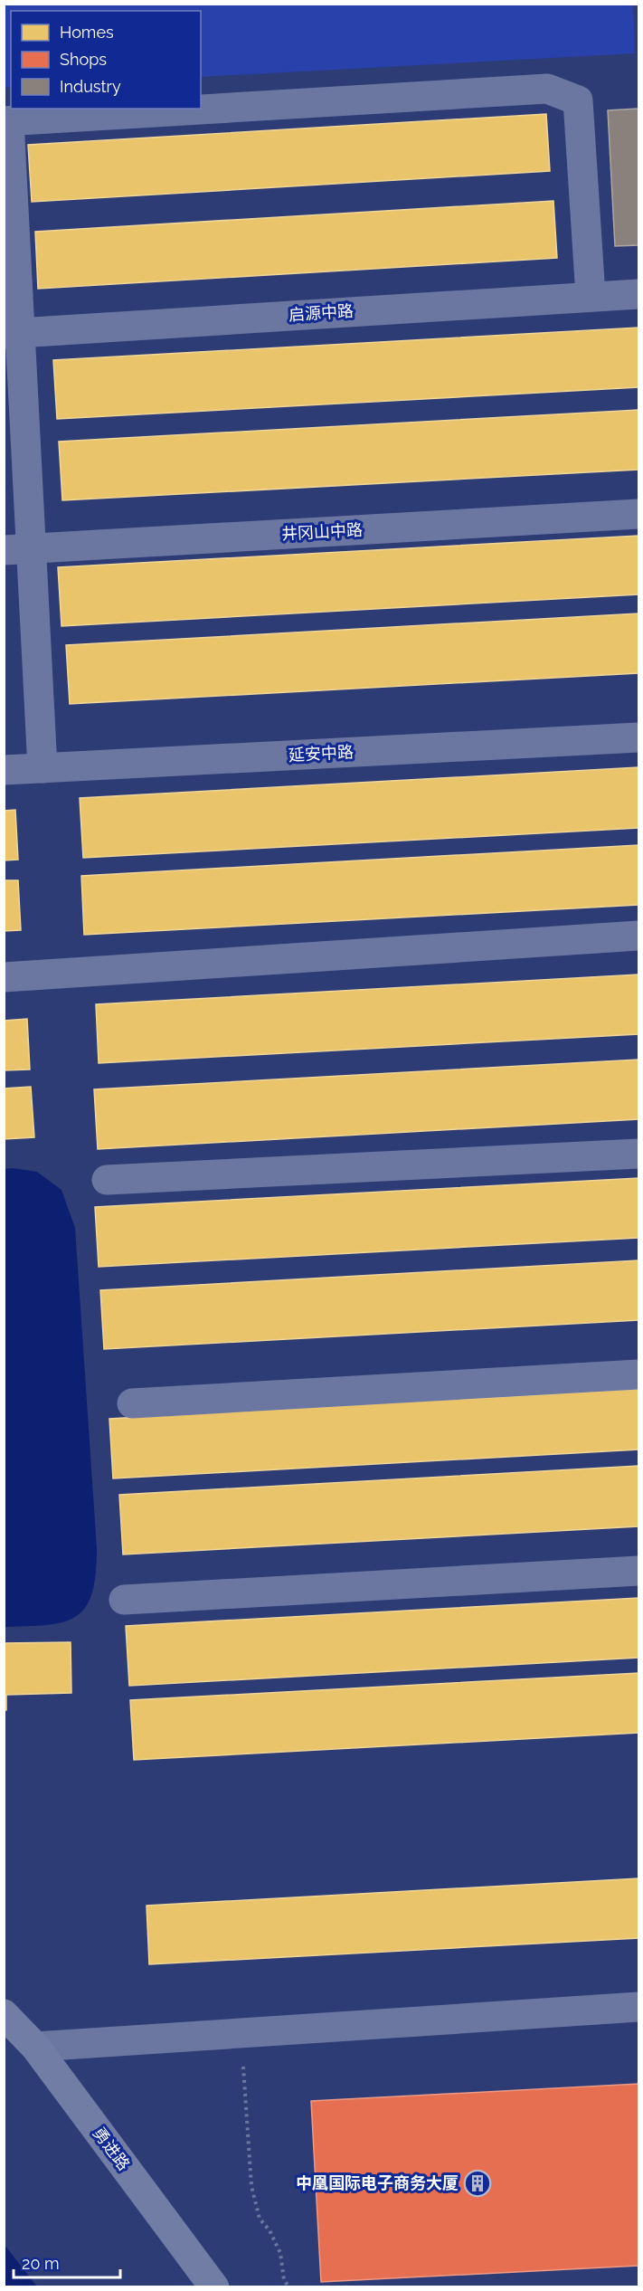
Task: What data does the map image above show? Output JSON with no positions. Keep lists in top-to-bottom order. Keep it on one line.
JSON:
{"streets":{"street":["启源中路","井冈山中路","延安中路","勇进路"]},"places":{"building":["中凰国际电子商务大厦"]},"legend":["Homes","Shops","Industry"],"scale_bar":"20 m"}
